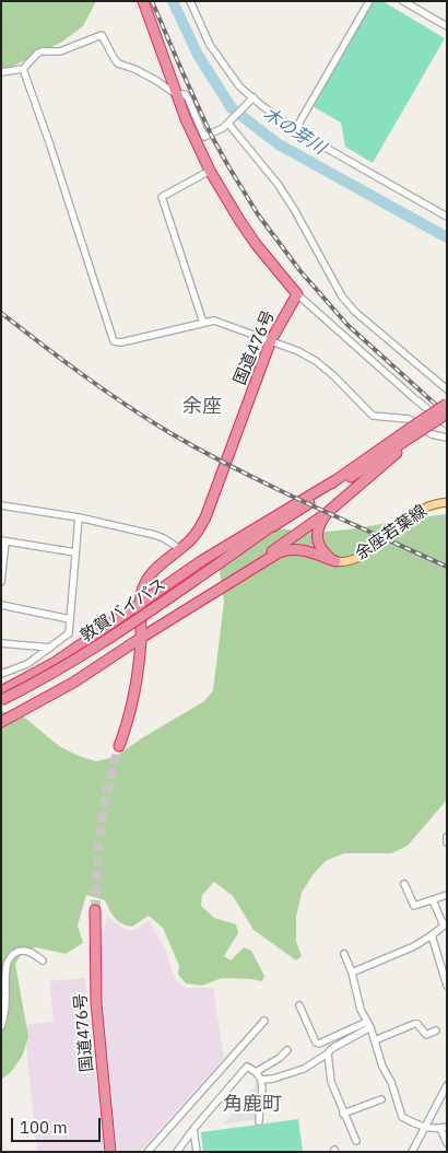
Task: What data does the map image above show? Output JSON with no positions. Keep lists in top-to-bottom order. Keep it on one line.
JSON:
{"streets":{"highway":["国道476号","敦賀バイパス"],"main road":["余座若葉線"]},"districts":["余座","角鹿町"],"water":["木の芽川"],"scale_bar":"100 m"}
